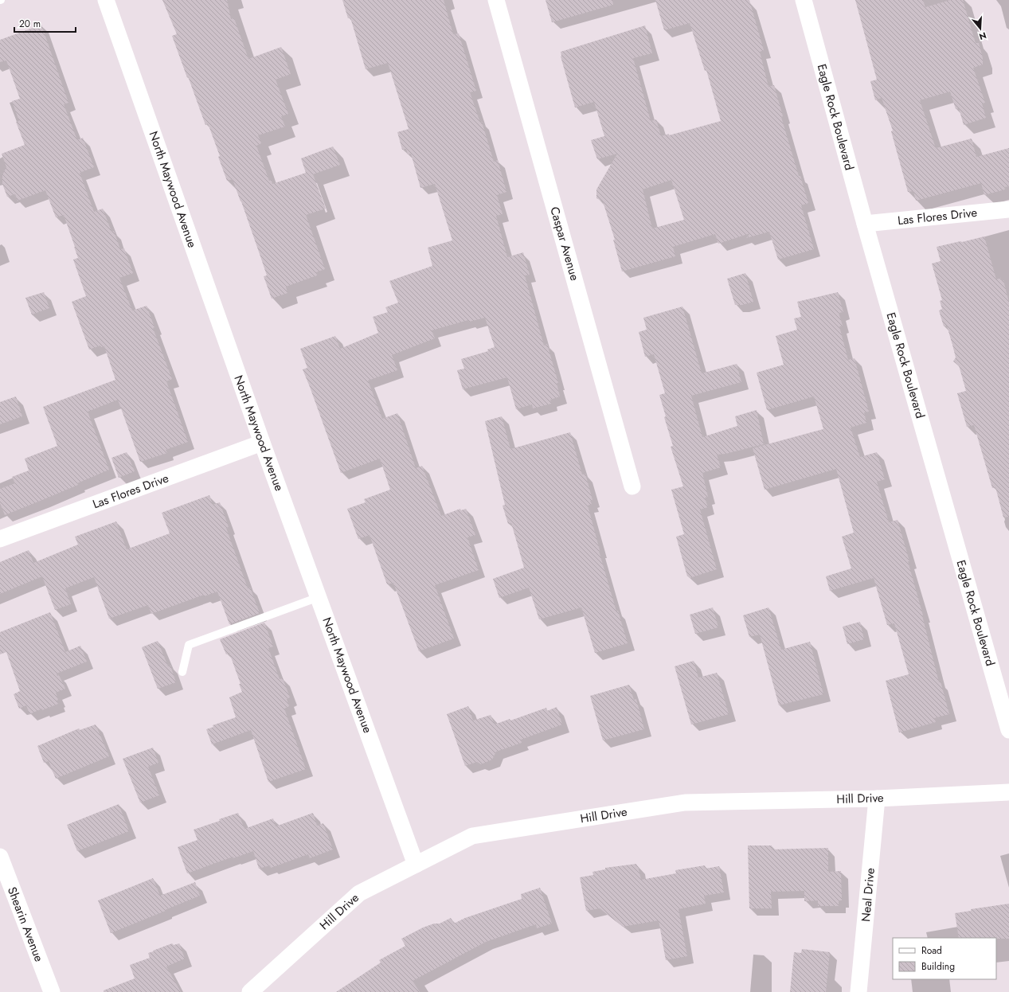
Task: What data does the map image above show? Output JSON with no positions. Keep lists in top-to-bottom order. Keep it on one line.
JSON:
{"streets":{"street":["Eagle Rock Boulevard","North Maywood Avenue","Las Flores Drive","Caspar Avenue","Hill Drive","Neal Drive","Shearin Avenue"]},"crossings":[["Eagle Rock Boulevard","Las Flores Drive"],["North Maywood Avenue","Las Flores Drive"],["North Maywood Avenue","Hill Drive"],["Hill Drive","Neal Drive"]],"legend":["Road","Building"],"scale_bar":"20 m","north":"bottom"}
